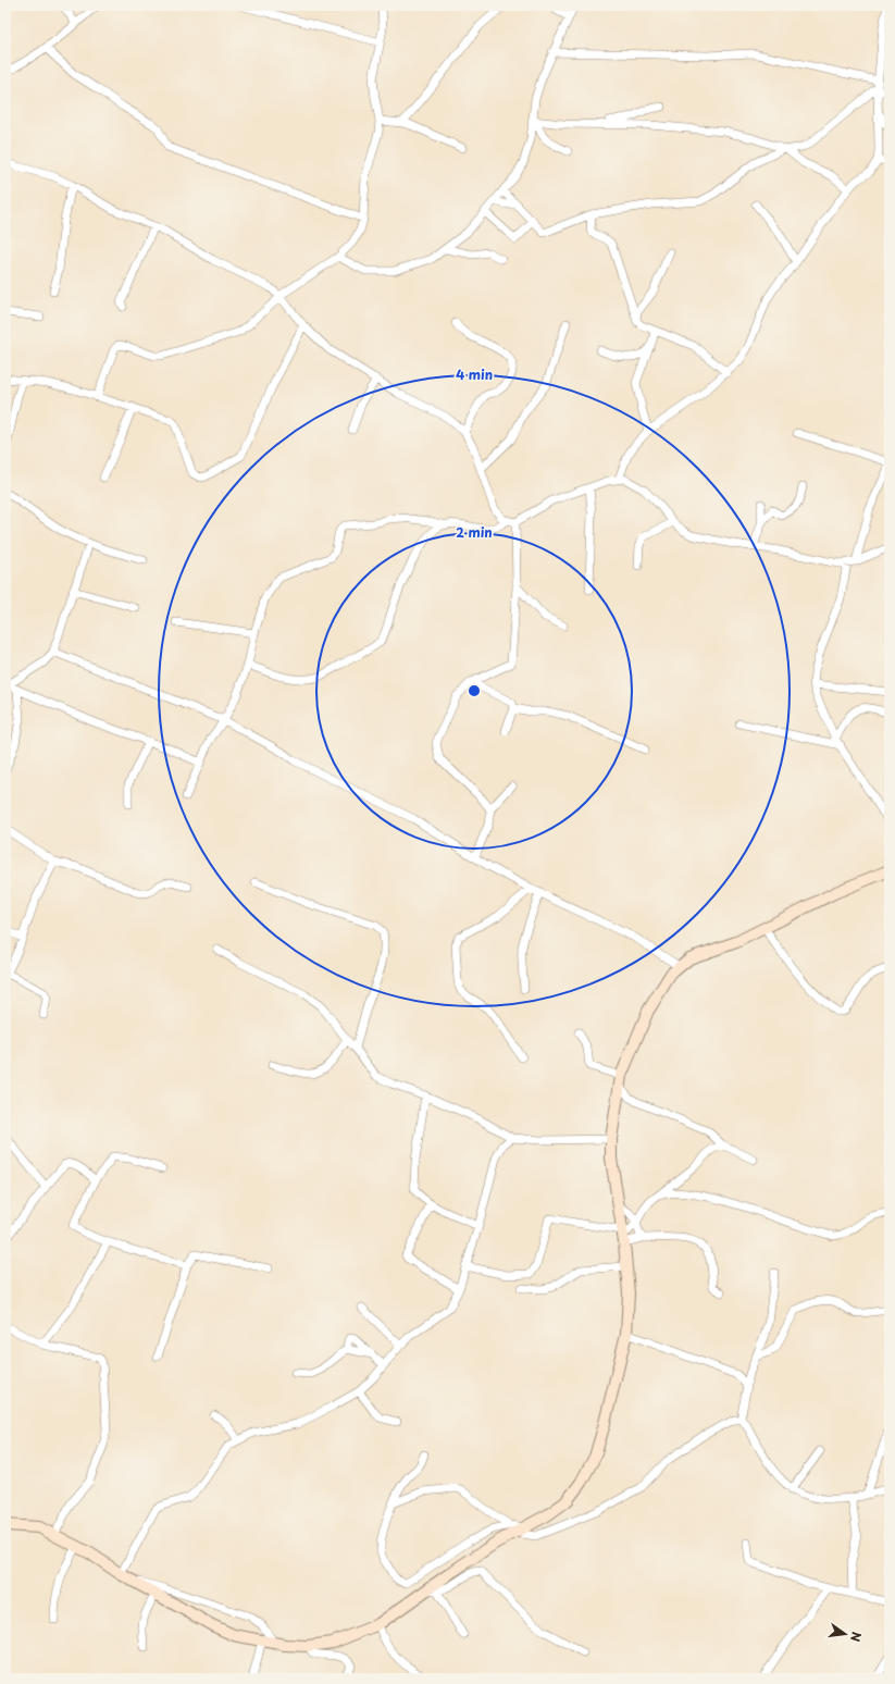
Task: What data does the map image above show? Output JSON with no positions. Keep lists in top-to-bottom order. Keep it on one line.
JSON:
{"north":"right","rings":["4 min","2 min"]}
